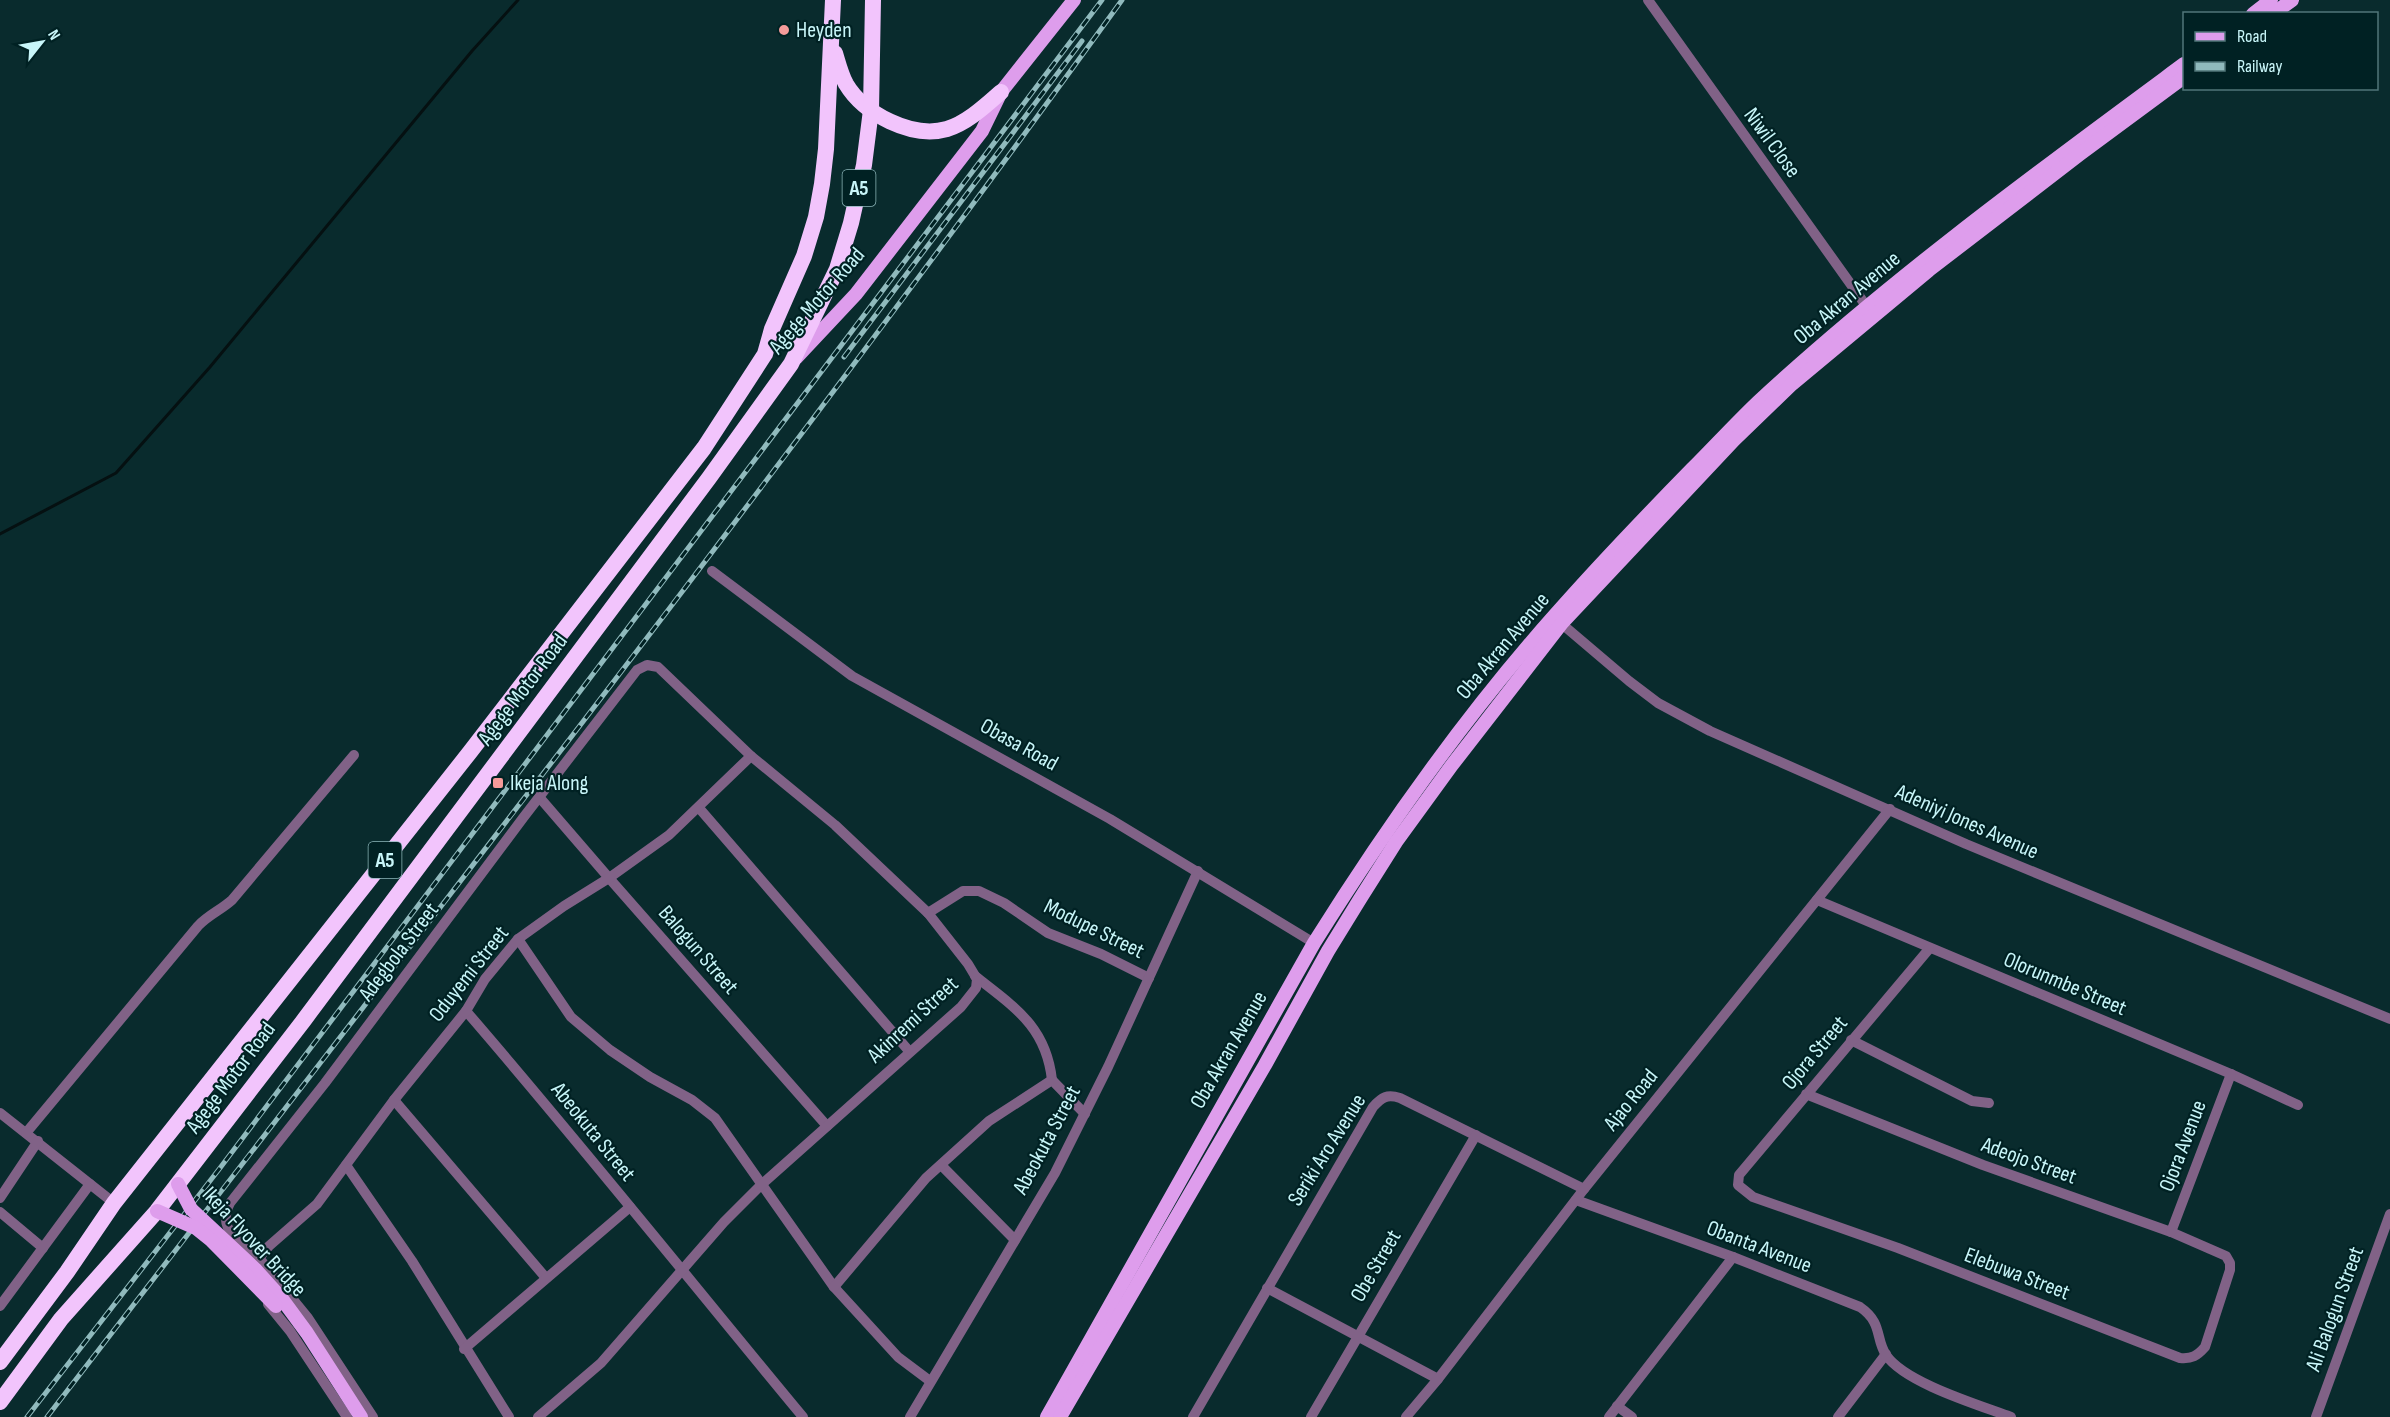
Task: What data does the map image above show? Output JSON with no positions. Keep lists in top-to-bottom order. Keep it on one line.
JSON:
{"streets":{"highway":["A5","Agege Motor Road"],"main road":["Oba Akran Avenue","Ikeja Flyover Bridge"],"street":["Niwil Close","Obasa Road","Adeniyi Jones Avenue","Modupe Street","Balogun Street","Adegbola Street","Oduyemi Street","Olorunmbe Street","Akinremi Street","Ojora Street","Ajao Road","Abeokuta Street","Ojora Avenue","Seriki Aro Avenue","Adeojo Street","Obanta Avenue","Obe Street","Elebuwa Street","Ali Balogun Street"]},"crossings":[["Niwil Close","Oba Akran Avenue"],["A5","Agege Motor Road"],["Oba Akran Avenue","Obasa Road"],["Oba Akran Avenue","Adeniyi Jones Avenue"],["Agege Motor Road","Ikeja Flyover Bridge"],["Obasa Road","Abeokuta Street"],["Adeniyi Jones Avenue","Ajao Road"],["Modupe Street","Akinremi Street"],["Modupe Street","Abeokuta Street"],["Balogun Street","Adegbola Street"],["Balogun Street","Oduyemi Street"],["Balogun Street","Akinremi Street"],["Adegbola Street","Oduyemi Street"],["Adegbola Street","Akinremi Street"],["Oduyemi Street","Akinremi Street"],["Oduyemi Street","Abeokuta Street"],["Oduyemi Street","Ikeja Flyover Bridge"],["Olorunmbe Street","Ojora Street"],["Olorunmbe Street","Ajao Road"],["Olorunmbe Street","Ojora Avenue"],["Akinremi Street","Abeokuta Street"],["Ojora Street","Adeojo Street"],["Ojora Street","Elebuwa Street"],["Ajao Road","Seriki Aro Avenue"],["Ajao Road","Obanta Avenue"],["Ojora Avenue","Adeojo Street"],["Seriki Aro Avenue","Obe Street"],["Adeojo Street","Elebuwa Street"]],"places":{"other":["Heyden"],"transit":["Ikeja Along"]},"legend":["Road","Railway"],"north":"top right"}
